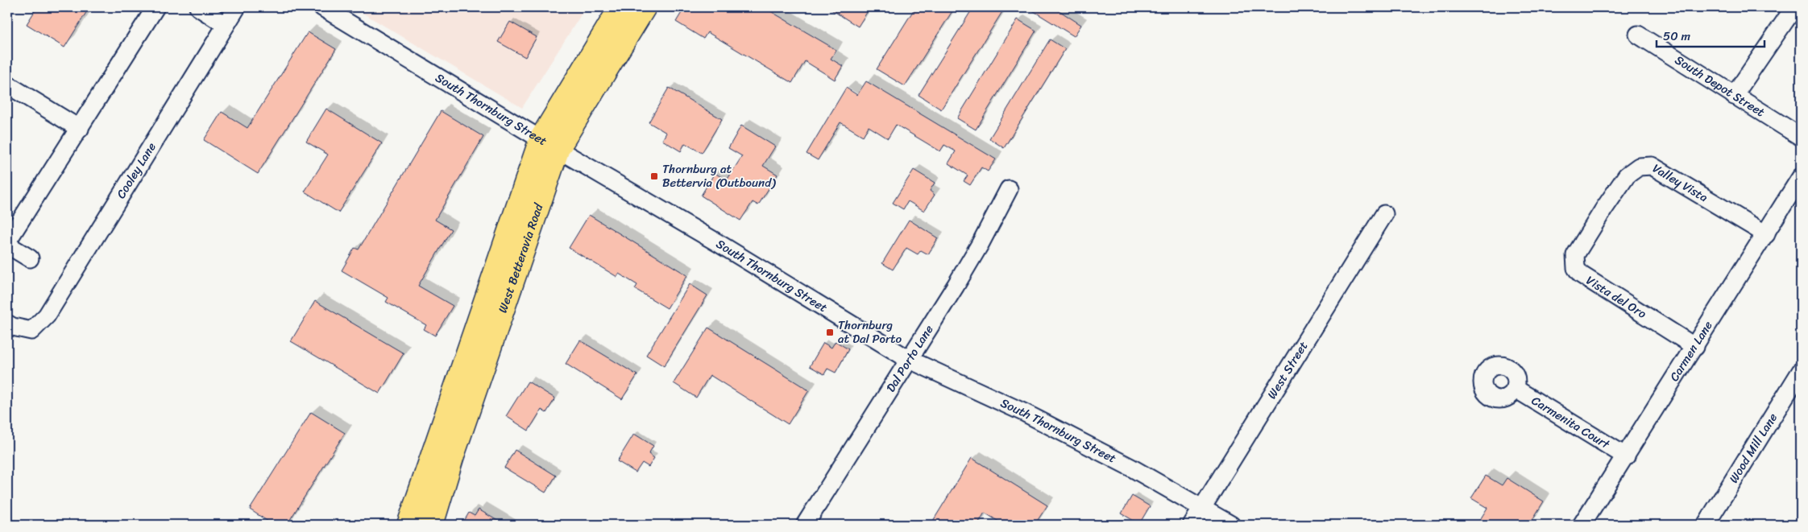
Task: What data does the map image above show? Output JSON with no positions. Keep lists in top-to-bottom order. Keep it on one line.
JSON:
{"streets":{"main road":["West Betteravia Road"],"street":["South Depot Street","South Thornburg Street","Cooley Lane","Valley Vista","Vista del Oro","Carmen Lane","Dal Porto Lane","West Street","Carmenita Court","Wood Mill Lane"]},"crossings":[["South Thornburg Street","West Betteravia Road"],["South Thornburg Street","Dal Porto Lane"],["South Thornburg Street","West Street"],["Valley Vista","Vista del Oro"],["Valley Vista","Carmen Lane"],["Vista del Oro","Carmen Lane"],["Carmen Lane","Carmenita Court"]],"places":{"transit":["Thornburg at Bettervia (Outbound)","Thornburg at Dal Porto"]},"scale_bar":"50 m"}
